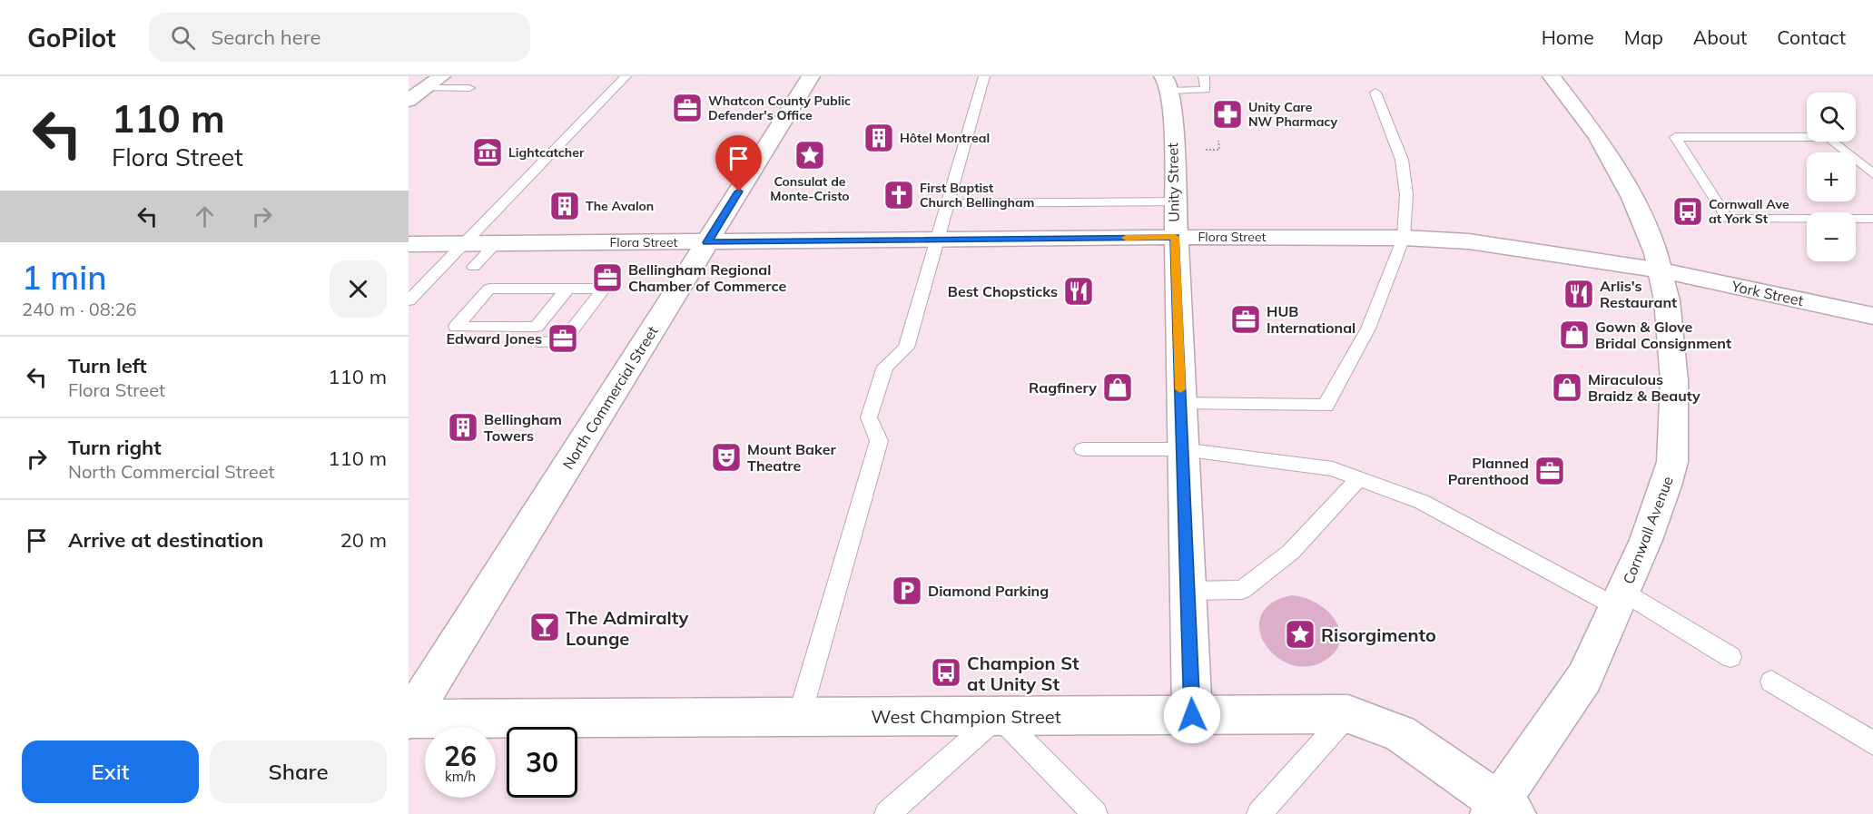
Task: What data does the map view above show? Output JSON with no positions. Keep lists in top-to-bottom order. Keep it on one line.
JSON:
{"streets":{"street":["Unity Street","Flora Street","York Street","North Commercial Street","Cornwall Avenue","West Champion Street"]},"crossings":[["Unity Street","Flora Street"],["Unity Street","West Champion Street"],["Flora Street","York Street"],["Flora Street","North Commercial Street"],["Flora Street","Cornwall Avenue"],["York Street","Cornwall Avenue"],["North Commercial Street","West Champion Street"],["Cornwall Avenue","West Champion Street"]],"places":{"office":["Whatcon County Public Defender's Office","Bellingham Regional Chamber of Commerce","HUB International","Edward Jones","Planned Parenthood"],"pharmacy":["Unity Care NW Pharmacy"],"building":["Hôtel Montreal","The Avalon","Bellingham Towers"],"museum":["Lightcatcher"],"place":["Consulat de Monte-Cristo","Risorgimento"],"church":["First Baptist Church Bellingham"],"bus stop":["Cornwall Ave at York St","Champion St at Unity St"],"restaurant":["Best Chopsticks","Arlis's Restaurant"],"shop":["Gown & Glove Bridal Consignment","Ragfinery","Miraculous Braidz & Beauty"],"theatre":["Mount Baker Theatre"],"parking":["Diamond Parking"],"bar":["The Admiralty Lounge"]},"page":{"header":"GoPilot","search":"Search here","nav":["Home","Map","About","Contact"],"turn":["110 m","Flora Street"],"map_buttons":["+","−"],"heading":["1 min","240 m · 08:26"],"list":[{"name":"Turn left","note":"Flora Street","value":"110 m"},{"name":"Turn right","note":"North Commercial Street","value":"110 m"},{"name":"Arrive at destination","value":"20 m"}],"speed":"26 km/h","limit":"30","buttons":["Exit","Share"]}}
